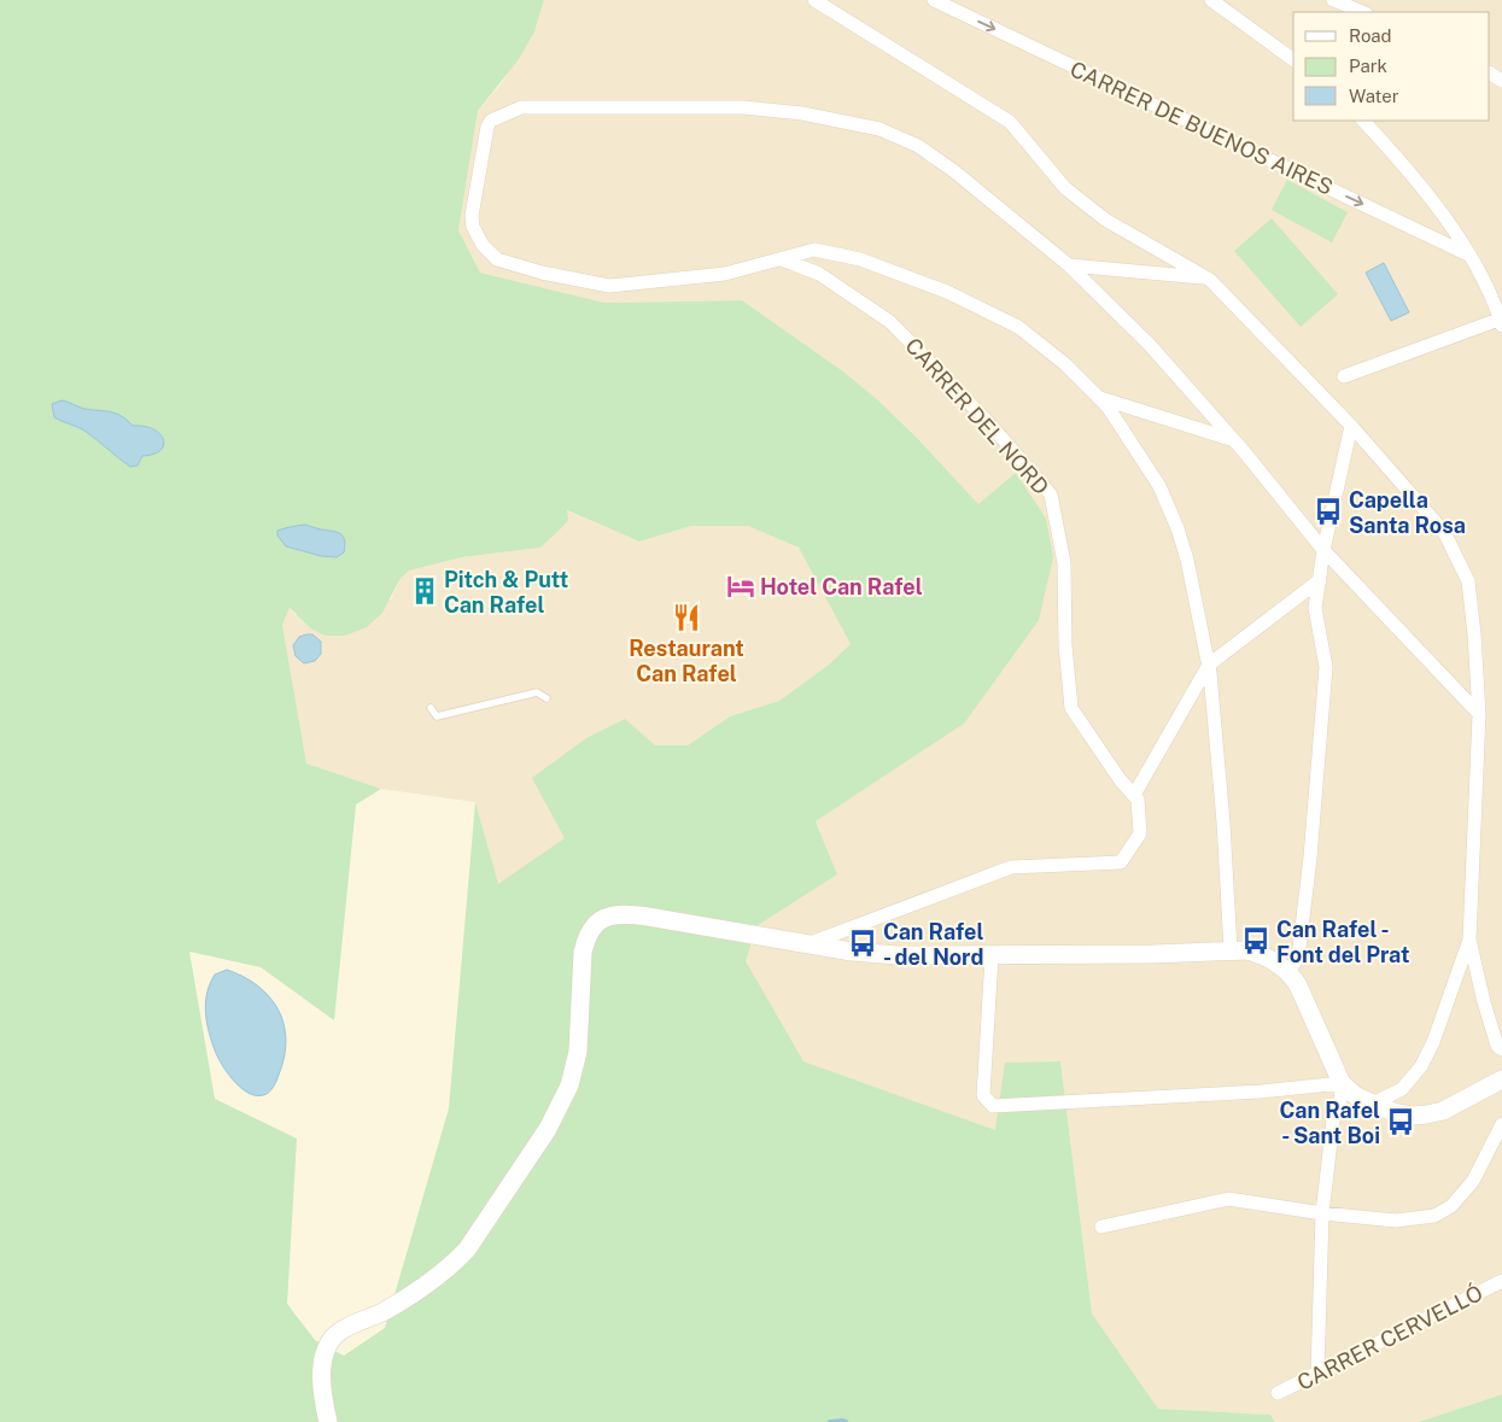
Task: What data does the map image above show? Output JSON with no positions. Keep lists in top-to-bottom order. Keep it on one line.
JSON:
{"streets":{"street":["CARRER DE BUENOS AIRES","CARRER DEL NORD","CARRER CERVELLÓ"]},"places":{"bus stop":["Capella Santa Rosa","Can Rafel - Font del Prat","Can Rafel - del Nord","Can Rafel - Sant Boi"],"hotel":["Hotel Can Rafel"],"building":["Pitch & Putt Can Rafel"],"restaurant":["Restaurant Can Rafel"]},"legend":["Road","Park","Water"]}
